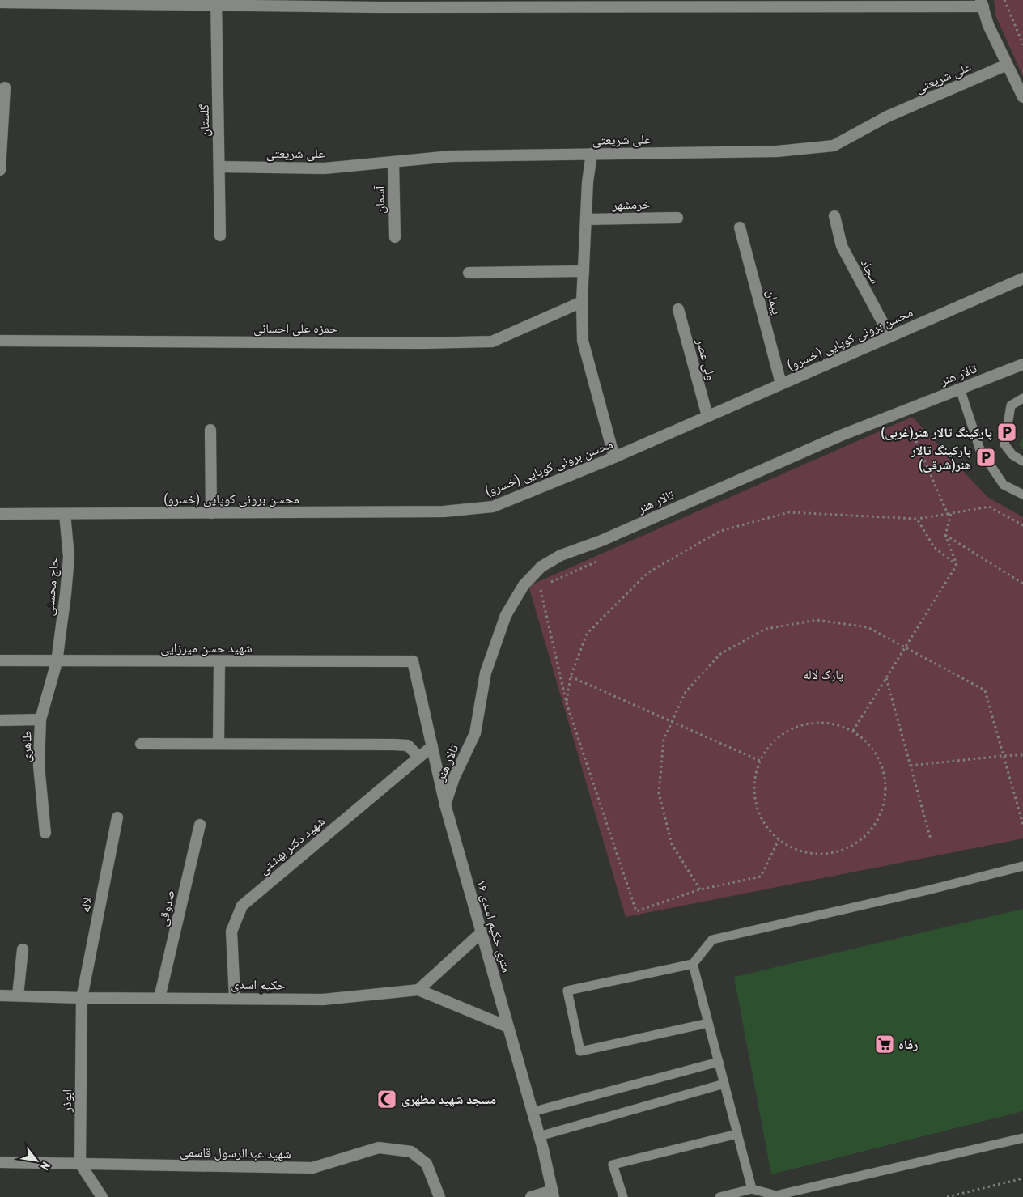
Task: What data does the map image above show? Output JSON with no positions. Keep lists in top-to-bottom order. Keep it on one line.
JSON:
{"streets":{"street":["علی شریعتی","گلستان","آسمان","خرمشهر","سجاد","پیمان","حمزه علی احسانی","محسن برونی کوپایی (خسرو)","ولی عصر","تالار هنر","حاج محسنی","شهید حسن میرزایی","طاهری","شهید دکتر بهشتی","لاله","صدوقی","۱۶ متری حکیم اسدی","حکیم اسدی","ابوذر","شهید عبدالرسول قاسمی"]},"crossings":[["علی شریعتی","گلستان"],["علی شریعتی","آسمان"],["سجاد","محسن برونی کوپایی (خسرو)"],["پیمان","محسن برونی کوپایی (خسرو)"],["محسن برونی کوپایی (خسرو)","ولی عصر"],["محسن برونی کوپایی (خسرو)","حاج محسنی"],["تالار هنر","۱۶ متری حکیم اسدی"],["حاج محسنی","شهید حسن میرزایی"],["حاج محسنی","طاهری"],["شهید حسن میرزایی","طاهری"],["شهید حسن میرزایی","۱۶ متری حکیم اسدی"],["شهید دکتر بهشتی","۱۶ متری حکیم اسدی"],["شهید دکتر بهشتی","حکیم اسدی"],["لاله","حکیم اسدی"],["لاله","ابوذر"],["صدوقی","حکیم اسدی"],["۱۶ متری حکیم اسدی","حکیم اسدی"],["حکیم اسدی","ابوذر"],["ابوذر","شهید عبدالرسول قاسمی"]],"parks":["پارک لاله"],"places":{"parking":["پارکینگ تالار هنر(غربی)","پارکینگ تالار هنر(شرقی)"],"supermarket":["رفاه"],"mosque":["مسجد شهید مطهری"]},"north":"bottom right"}
